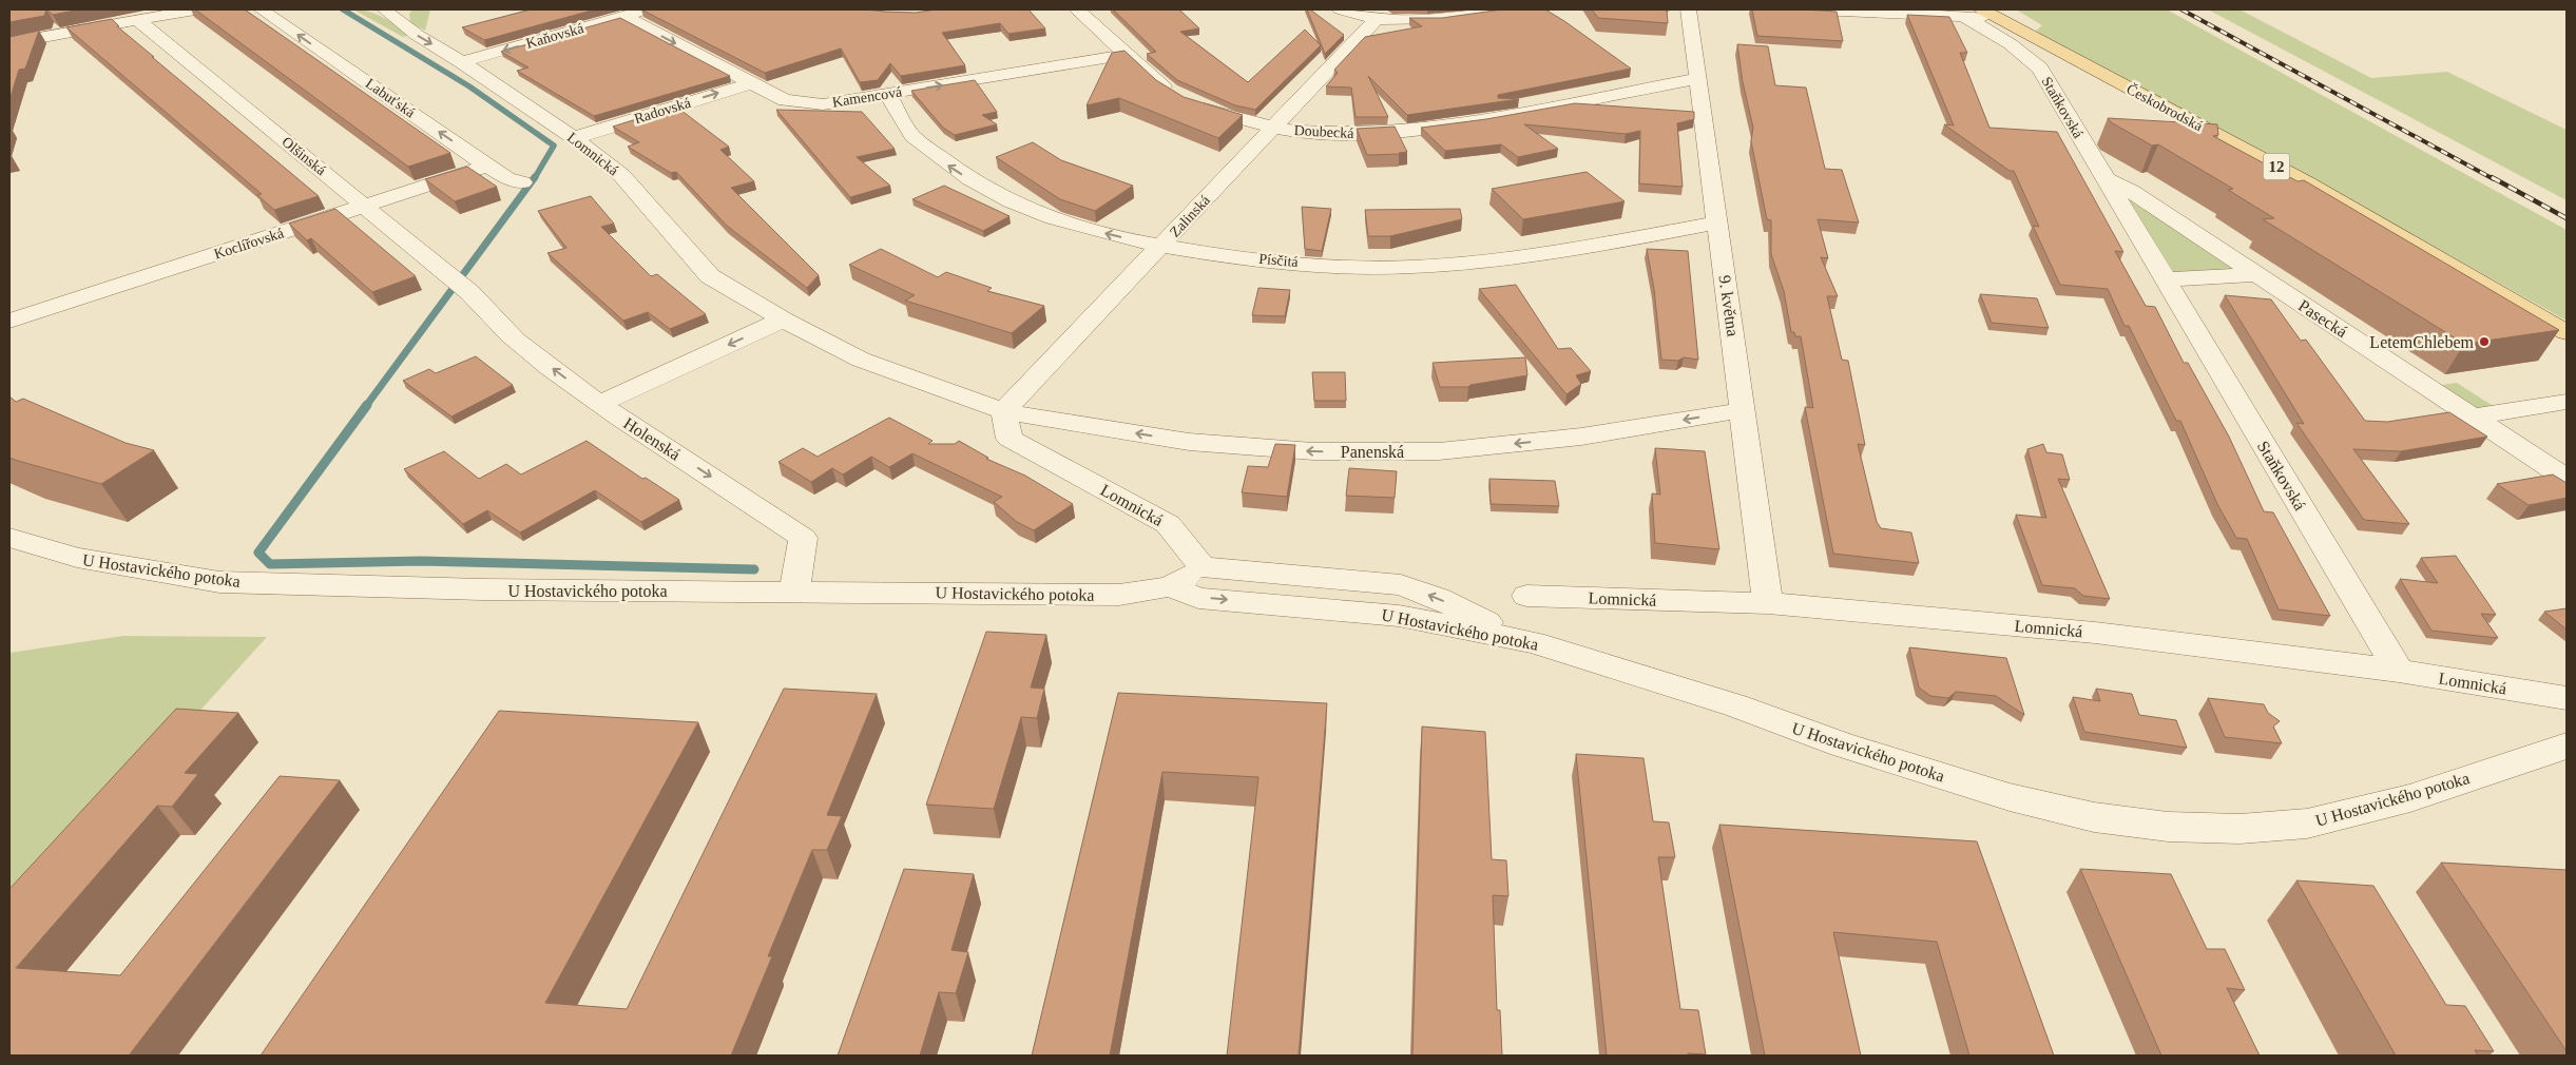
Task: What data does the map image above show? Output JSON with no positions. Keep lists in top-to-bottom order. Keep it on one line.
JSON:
{"streets":{"main road":["Českobrodská","12"],"street":["Kaňovská","Kamencová","Labuťská","Staňkovská","Radovská","Doubecká","Lomnická","Olšinská","Zalinská","Koclířovská","Písčitá","9. května","Pasecká","Holenská","Panenská","U Hostavického potoka"]},"crossings":[["Kaňovská","Kamencová"],["Kaňovská","Lomnická"],["Kamencová","Radovská"],["Kamencová","Doubecká"],["Kamencová","Písčitá"],["Labuťská","Koclířovská"],["Staňkovská","Českobrodská"],["Staňkovská","Lomnická"],["Staňkovská","Pasecká"],["Radovská","Lomnická"],["Doubecká","Zalinská"],["Doubecká","9. května"],["Lomnická","Zalinská"],["Lomnická","9. května"],["Lomnická","Panenská"],["Lomnická","U Hostavického potoka"],["Olšinská","Koclířovská"],["Olšinská","Holenská"],["Zalinská","Písčitá"],["Zalinská","Panenská"],["Písčitá","9. května"],["9. května","Panenská"],["Holenská","U Hostavického potoka"]],"one_way":["Kaňovská","Kamencová","Labuťská","Písčitá"],"places":["LetemChlebem"]}
